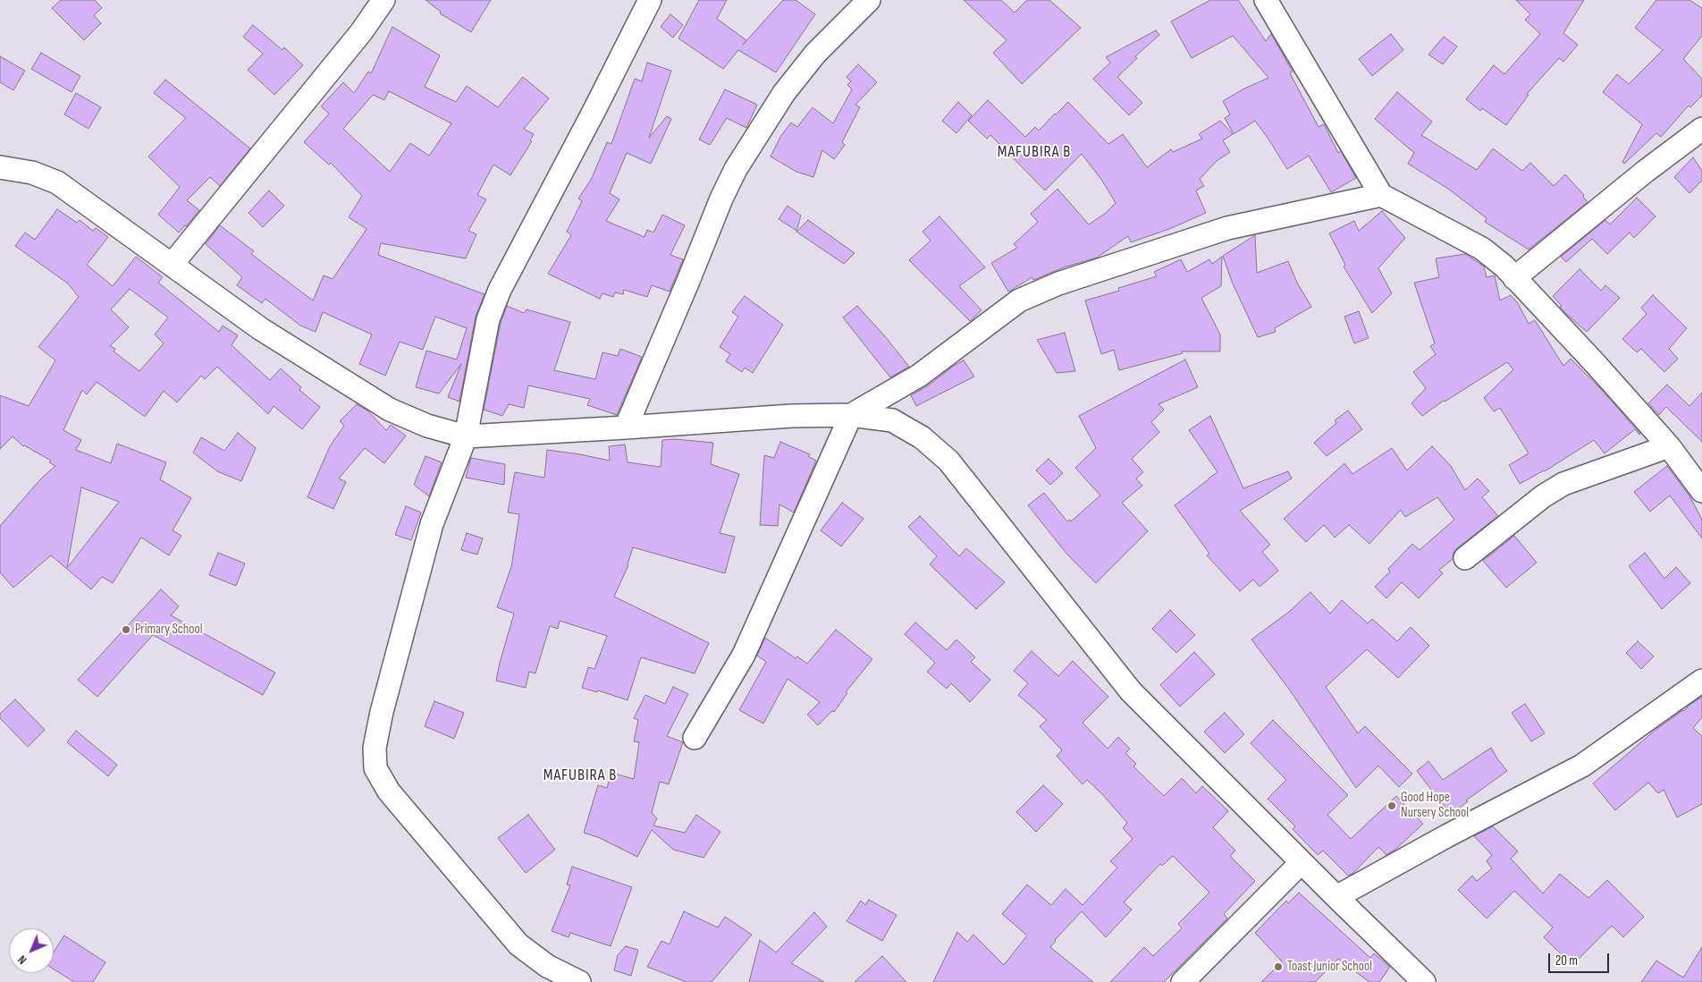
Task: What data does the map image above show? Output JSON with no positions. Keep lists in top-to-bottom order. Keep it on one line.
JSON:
{"districts":["MAFUBIRA B","MAFUBIRA B"],"places":["Primary School","Good Hope Nursery School","Toast Junior School"],"scale_bar":"20 m","north":"bottom left"}
